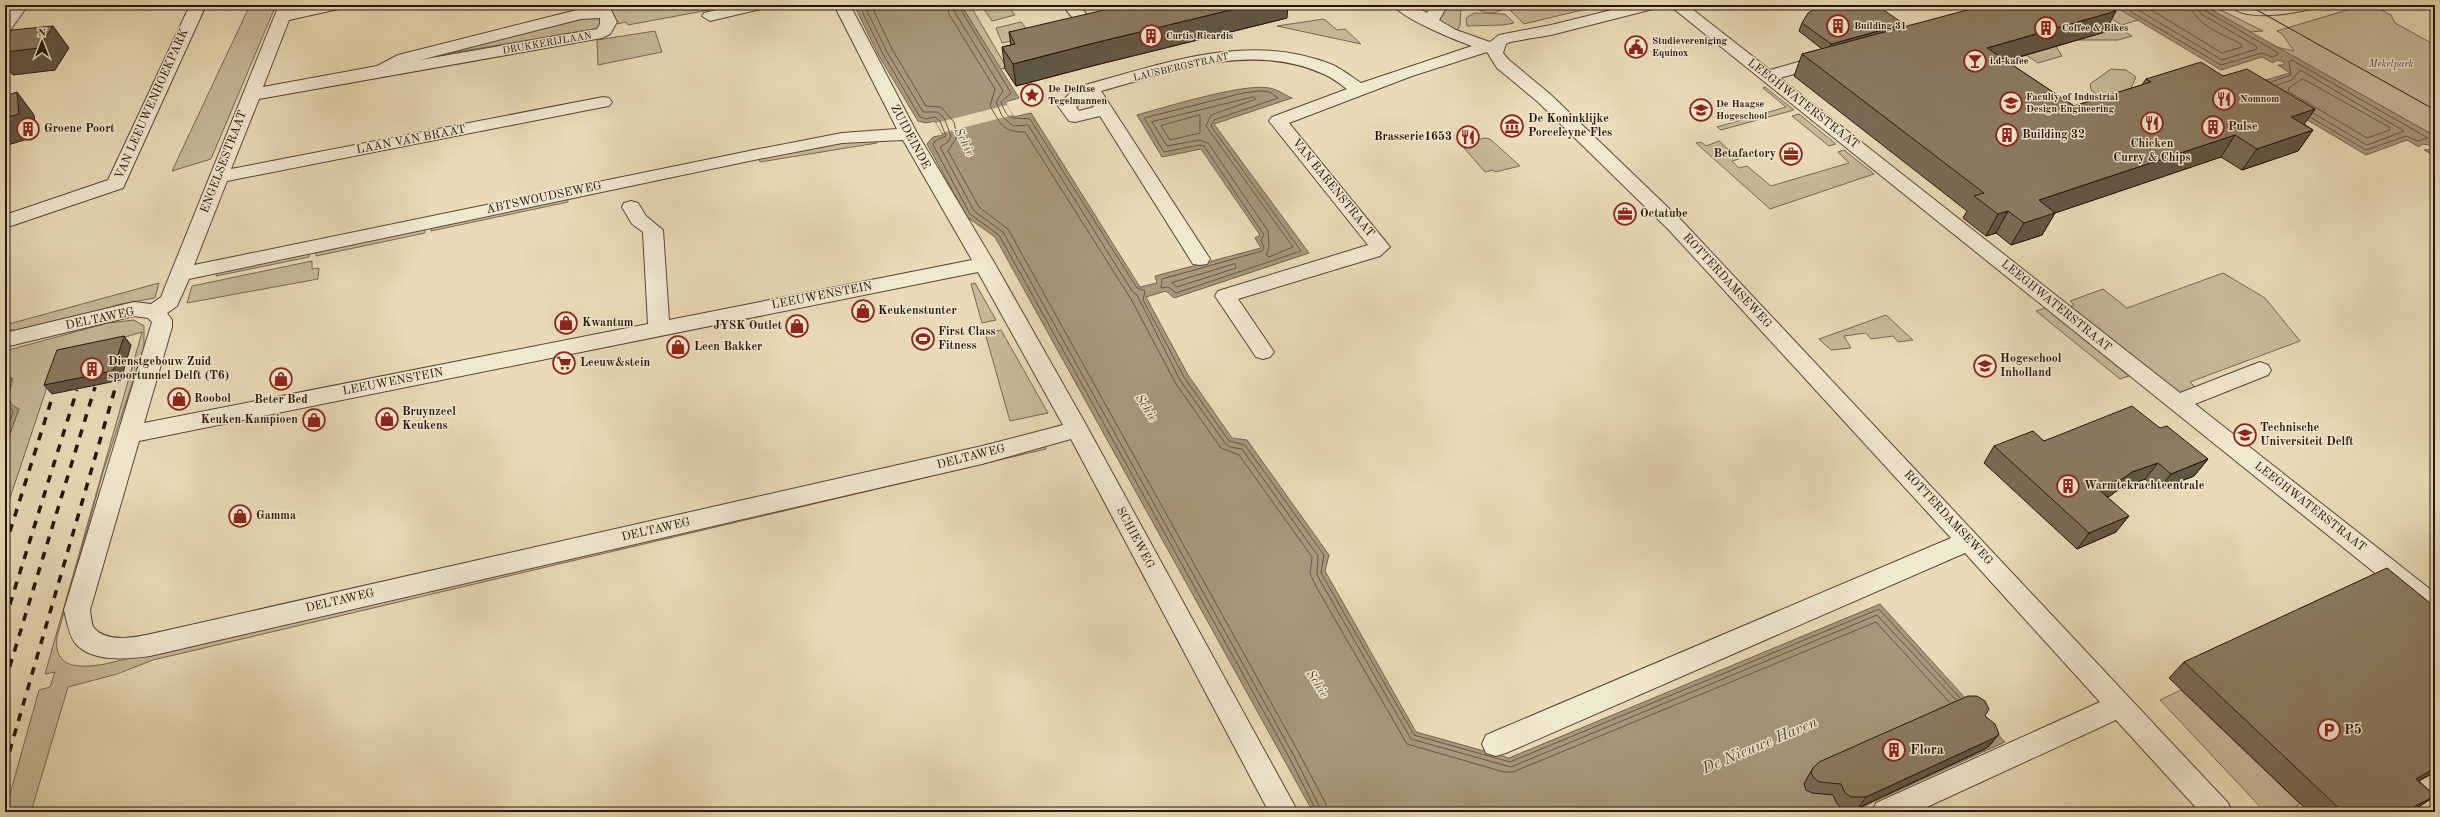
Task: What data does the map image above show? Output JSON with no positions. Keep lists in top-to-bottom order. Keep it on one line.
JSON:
{"streets":{"street":["DRUKKERIJLAAN","LAUSBERGSTRAAT","VAN LEEUWENHOEKPARK","LEEGHWATERSTRAAT","ZUIDEINDE","LAAN VAN BRAAT","ENGELSESTRAAT","VAN BARENSTRAAT","ABTSWOUDSEWEG","ROTTERDAMSEWEG","LEEUWENSTEIN","DELTAWEG","SCHIEWEG"]},"crossings":[["DRUKKERIJLAAN","ENGELSESTRAAT"],["LAUSBERGSTRAAT","VAN BARENSTRAAT"],["ZUIDEINDE","ABTSWOUDSEWEG"],["ZUIDEINDE","LEEUWENSTEIN"],["ZUIDEINDE","SCHIEWEG"],["LAAN VAN BRAAT","ENGELSESTRAAT"],["ENGELSESTRAAT","ABTSWOUDSEWEG"],["ENGELSESTRAAT","DELTAWEG"],["VAN BARENSTRAAT","ROTTERDAMSEWEG"],["LEEUWENSTEIN","DELTAWEG"],["LEEUWENSTEIN","SCHIEWEG"],["DELTAWEG","SCHIEWEG"]],"water":["Schie","De Nieuwe Haven"],"parks":["Mekelpark"],"places":{"building":["Building 31","Coffee & Bikes","Curtis Ricardis","Pulse","Groene Poort","Building 32","Dienstgebouw Zuid spoortunnel Delft (T6)","Warmtekrachtcentrale","Flora"],"public building":["Studievereniging Equinox"],"bar":["i.d-kafee"],"place":["De Delftse Tegelmannen"],"restaurant":["Nomnom","Chicken Curry & Chips","Brasserie1653"],"school or university":["Faculty of Industrial Design Engineering","De Haagse Hogeschool","Hogeschool Inholland","Technische Universiteit Delft"],"museum":["De Koninklijke Porceleyne Fles"],"office":["Betafactory","Octatube"],"shop":["Keukenstunter","Kwantum","JYSK Outlet","Leen Bakker","Beter Bed","Roobol","Bruynzeel Keukens","Keuken Kampioen","Gamma"],"sports":["First Class Fitness"],"supermarket":["Leeuw&stein"],"parking":["P5"]},"north":"top"}
